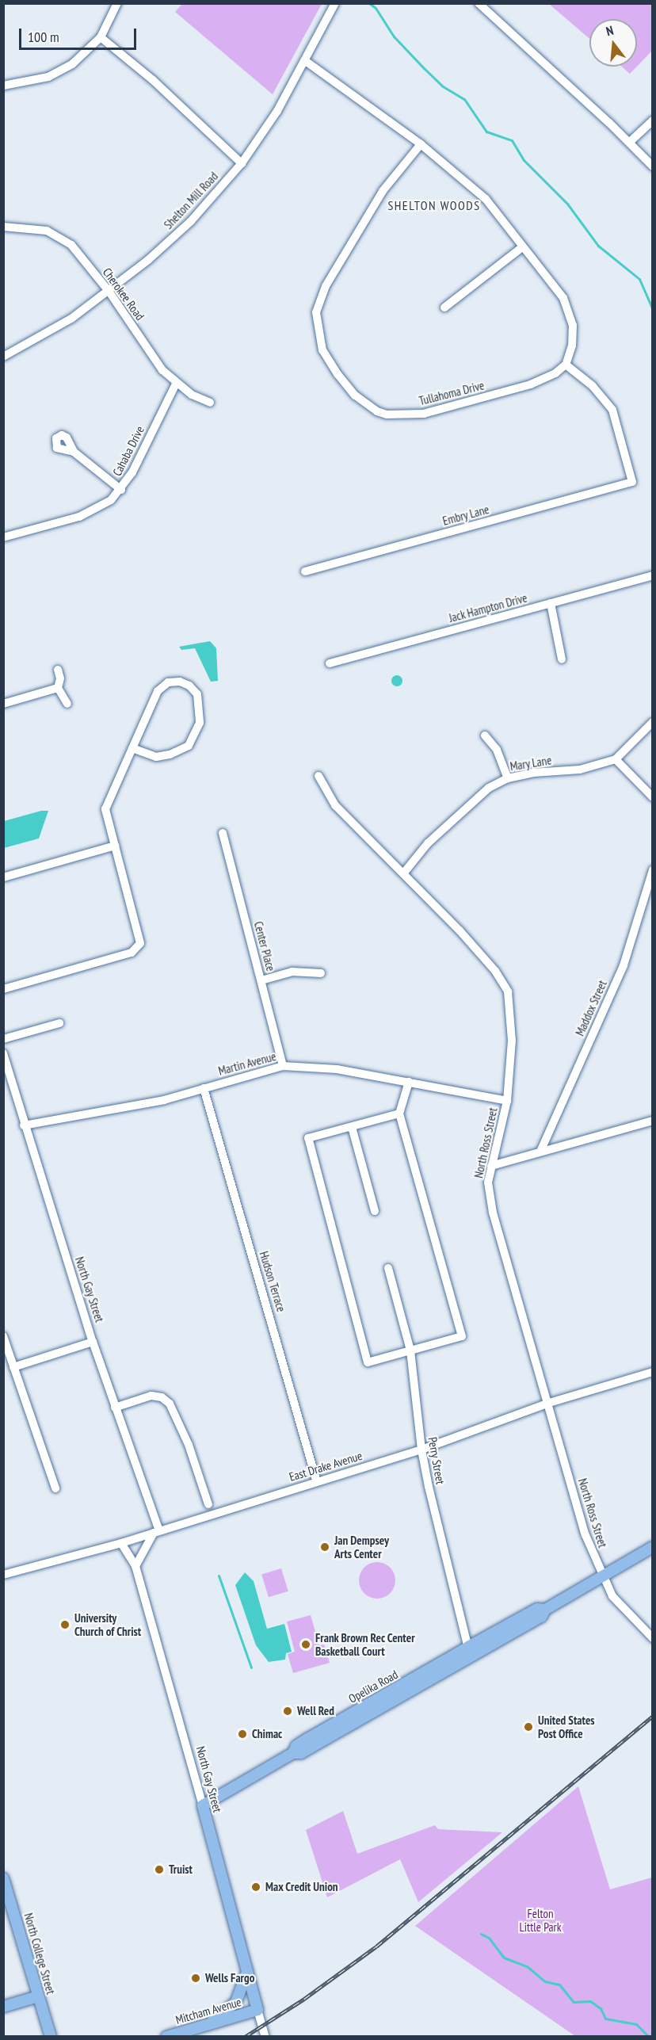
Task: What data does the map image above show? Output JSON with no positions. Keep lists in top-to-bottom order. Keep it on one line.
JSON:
{"streets":{"main road":["North Gay Street","Opelika Road","North College Street","Mitcham Avenue"],"street":["Shelton Mill Road","Cherokee Road","Tullahoma Drive","Cahaba Drive","Embry Lane","Jack Hampton Drive","Mary Lane","Center Place","Maddox Street","Martin Avenue","North Ross Street","Hudson Terrace","Perry Street","East Drake Avenue"]},"crossings":[["Shelton Mill Road","Cherokee Road"],["Cherokee Road","Cahaba Drive"],["Tullahoma Drive","Embry Lane"],["Mary Lane","North Ross Street"],["Center Place","Martin Avenue"],["Martin Avenue","North Ross Street"],["Martin Avenue","Hudson Terrace"],["Martin Avenue","North Gay Street"],["North Ross Street","East Drake Avenue"],["North Ross Street","Opelika Road"],["Hudson Terrace","East Drake Avenue"],["North Gay Street","East Drake Avenue"],["North Gay Street","Opelika Road"],["North Gay Street","Mitcham Avenue"],["Perry Street","East Drake Avenue"],["Perry Street","Opelika Road"]],"districts":["SHELTON WOODS"],"parks":["Felton Little Park"],"places":["Jan Dempsey Arts Center","University Church of Christ","Frank Brown Rec Center Basketball Court","Well Red","United States Post Office","Chimac","Truist","Max Credit Union","Wells Fargo"],"scale_bar":"100 m","north":"top"}
